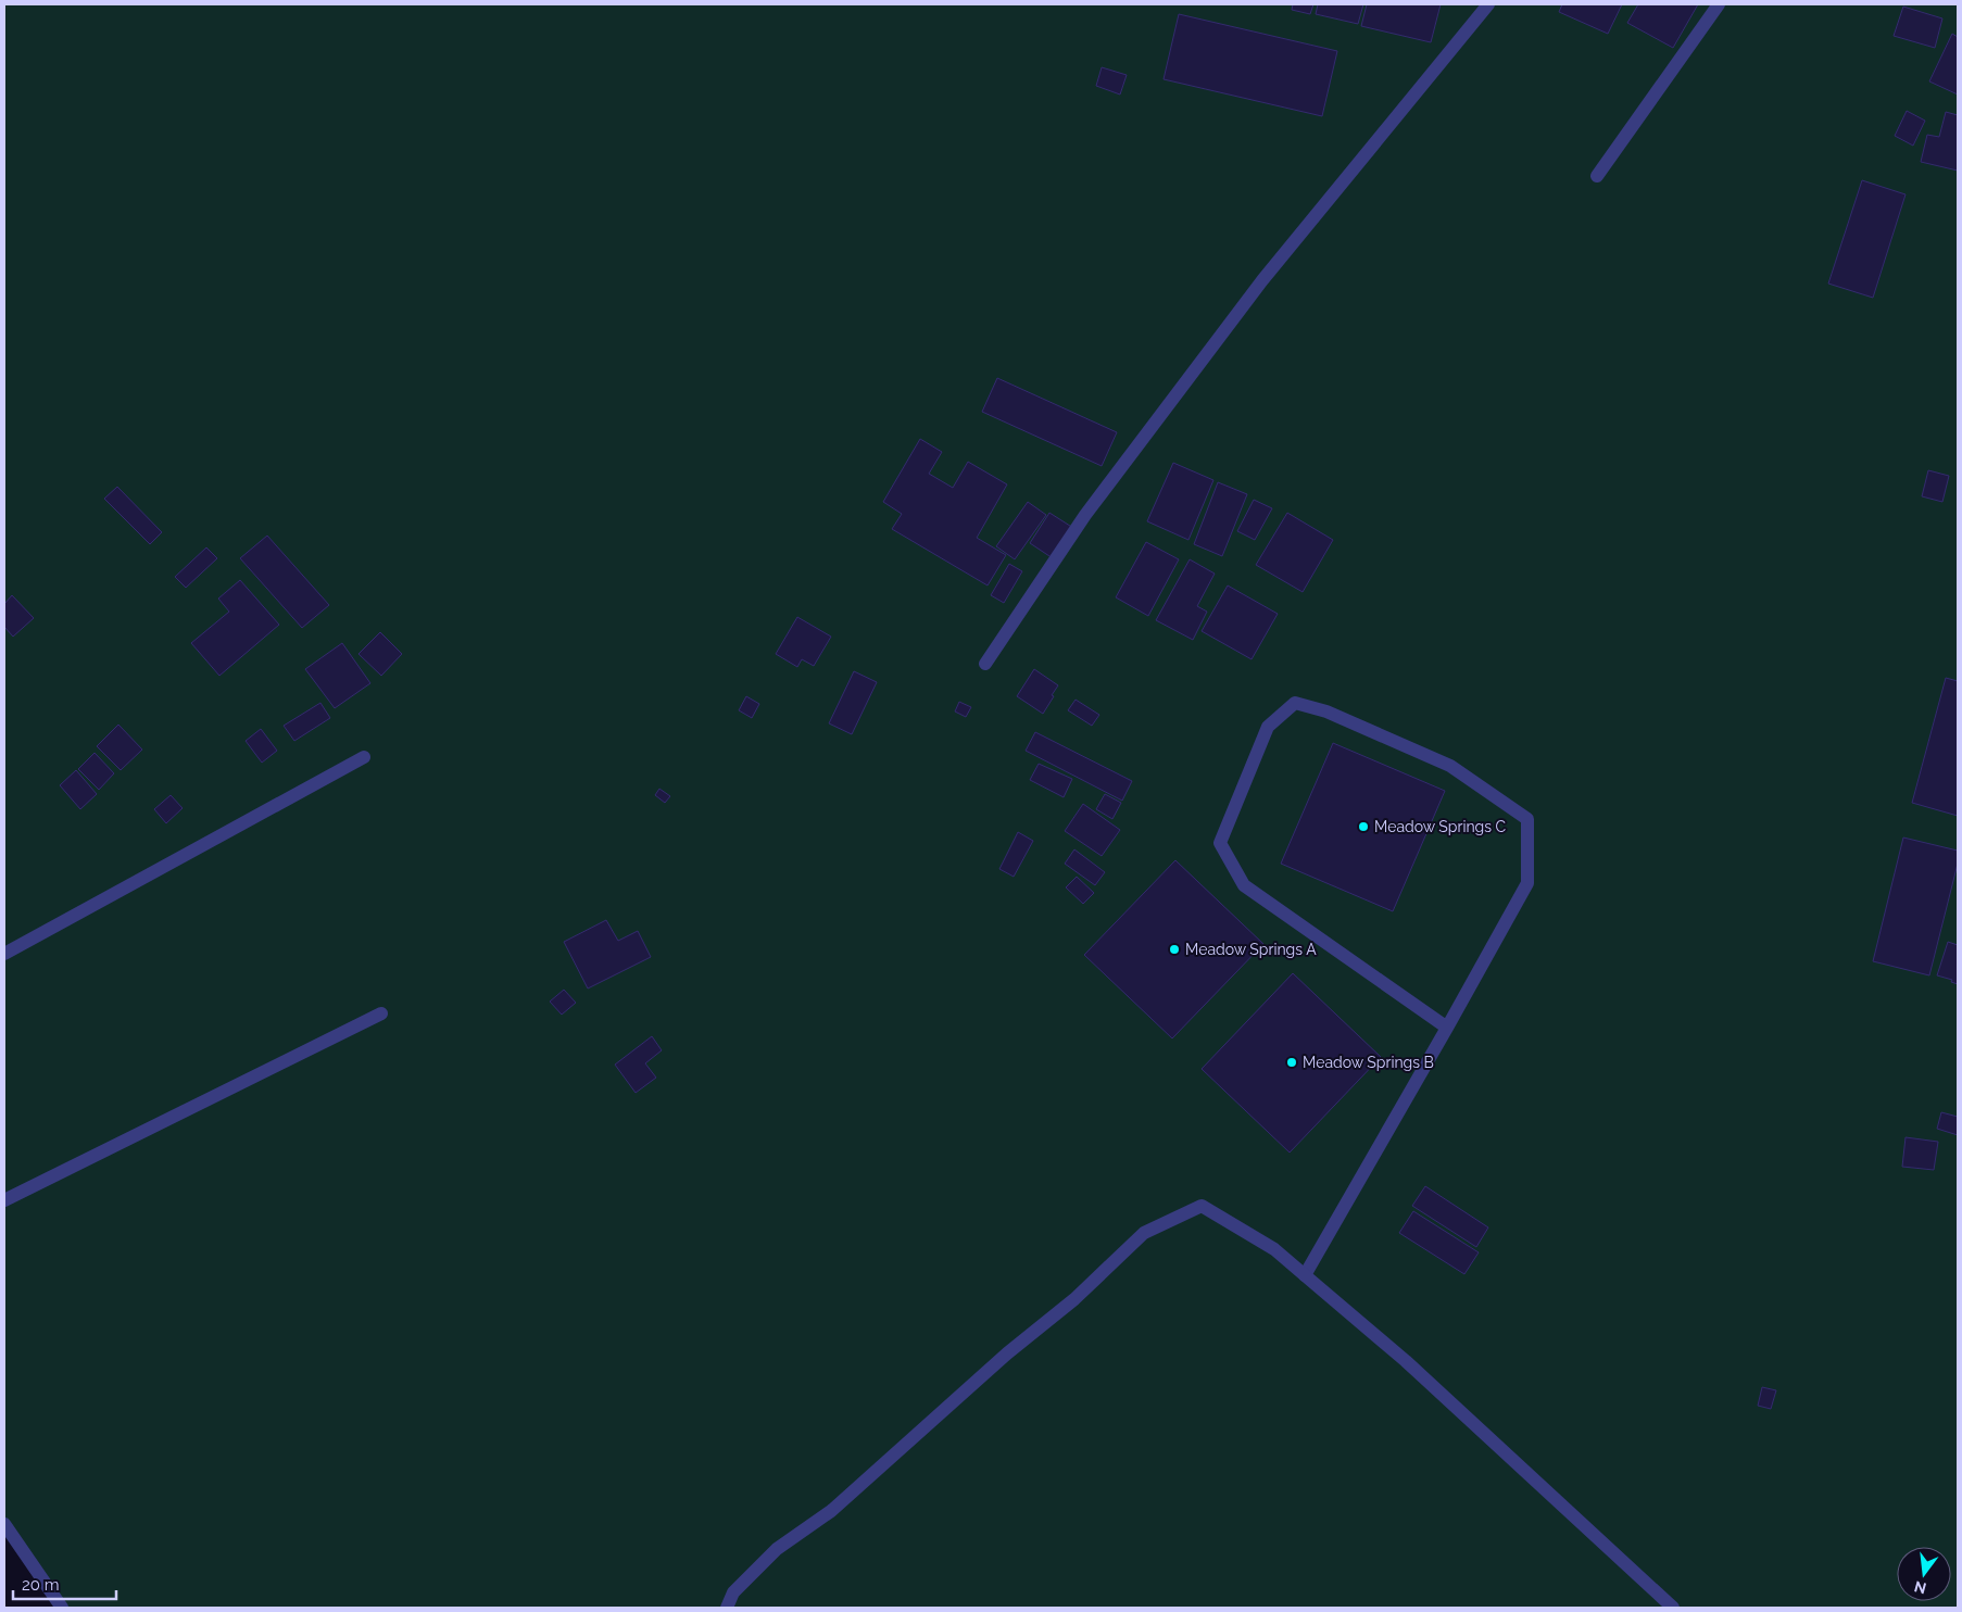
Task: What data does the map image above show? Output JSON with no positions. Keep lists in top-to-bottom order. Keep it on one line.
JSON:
{"places":["Meadow Springs C","Meadow Springs A","Meadow Springs B"],"scale_bar":"20 m","north":"bottom"}
